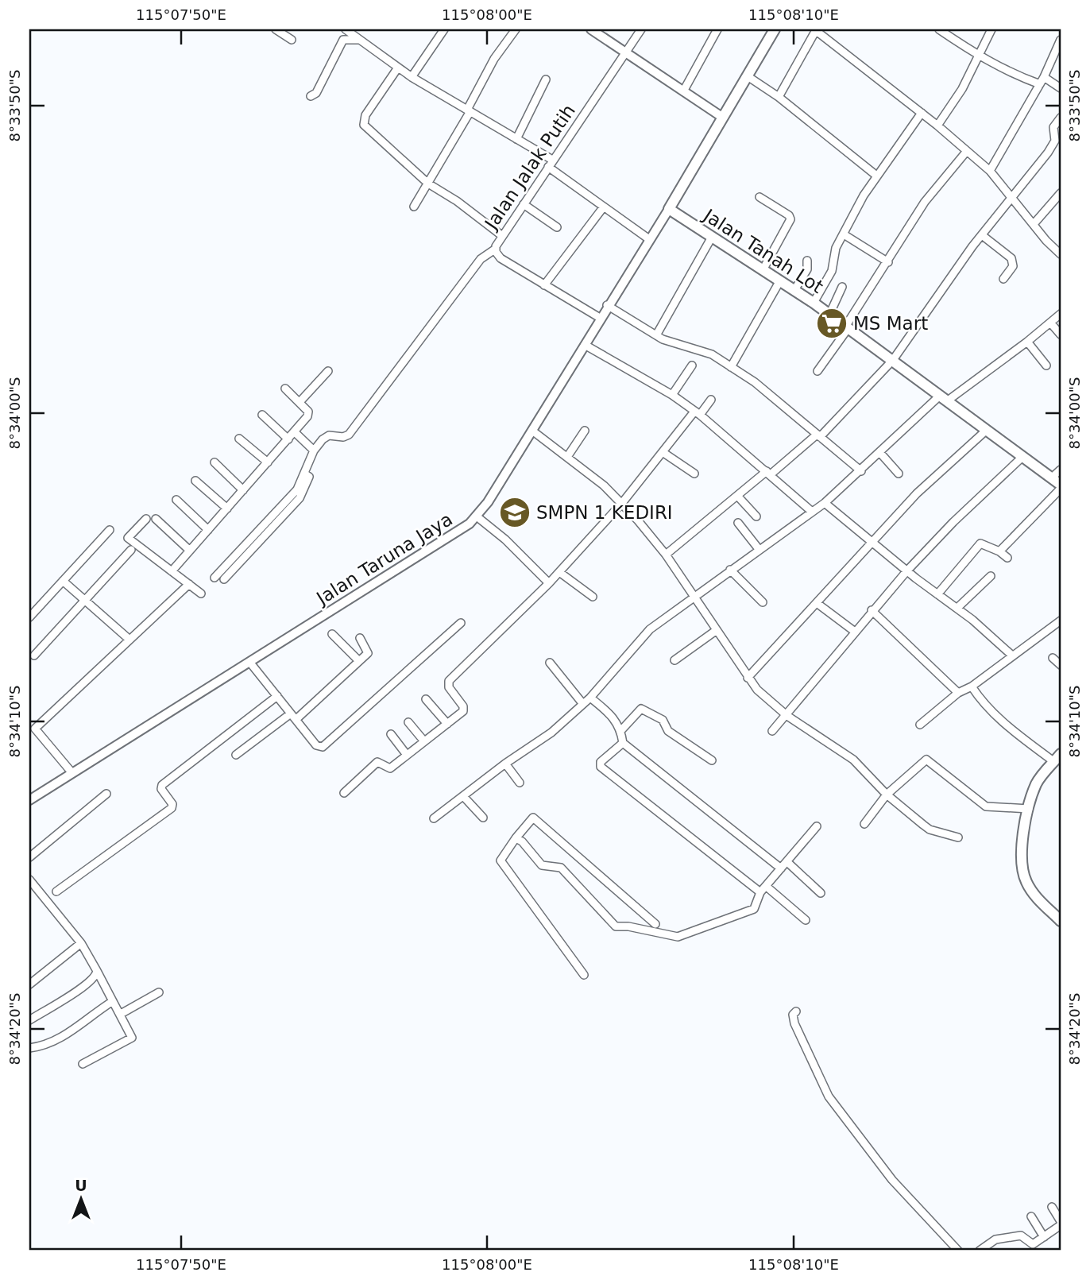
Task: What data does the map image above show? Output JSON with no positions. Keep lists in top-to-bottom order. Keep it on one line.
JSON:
{"streets":{"main road":["Jalan Tanah Lot"],"street":["Jalan Jalak Putih","Jalan Taruna Jaya"]},"crossings":[["Jalan Jalak Putih","Jalan Taruna Jaya"],["Jalan Tanah Lot","Jalan Taruna Jaya"]],"places":{"supermarket":["MS Mart"],"school or university":["SMPN 1 KEDIRI"]},"north":"top","coordinates":["115°07'50\"E","115°08'00\"E","115°08'10\"E","8°33'50\"S","8°34'00\"S","8°34'10\"S","8°34'20\"S"]}
